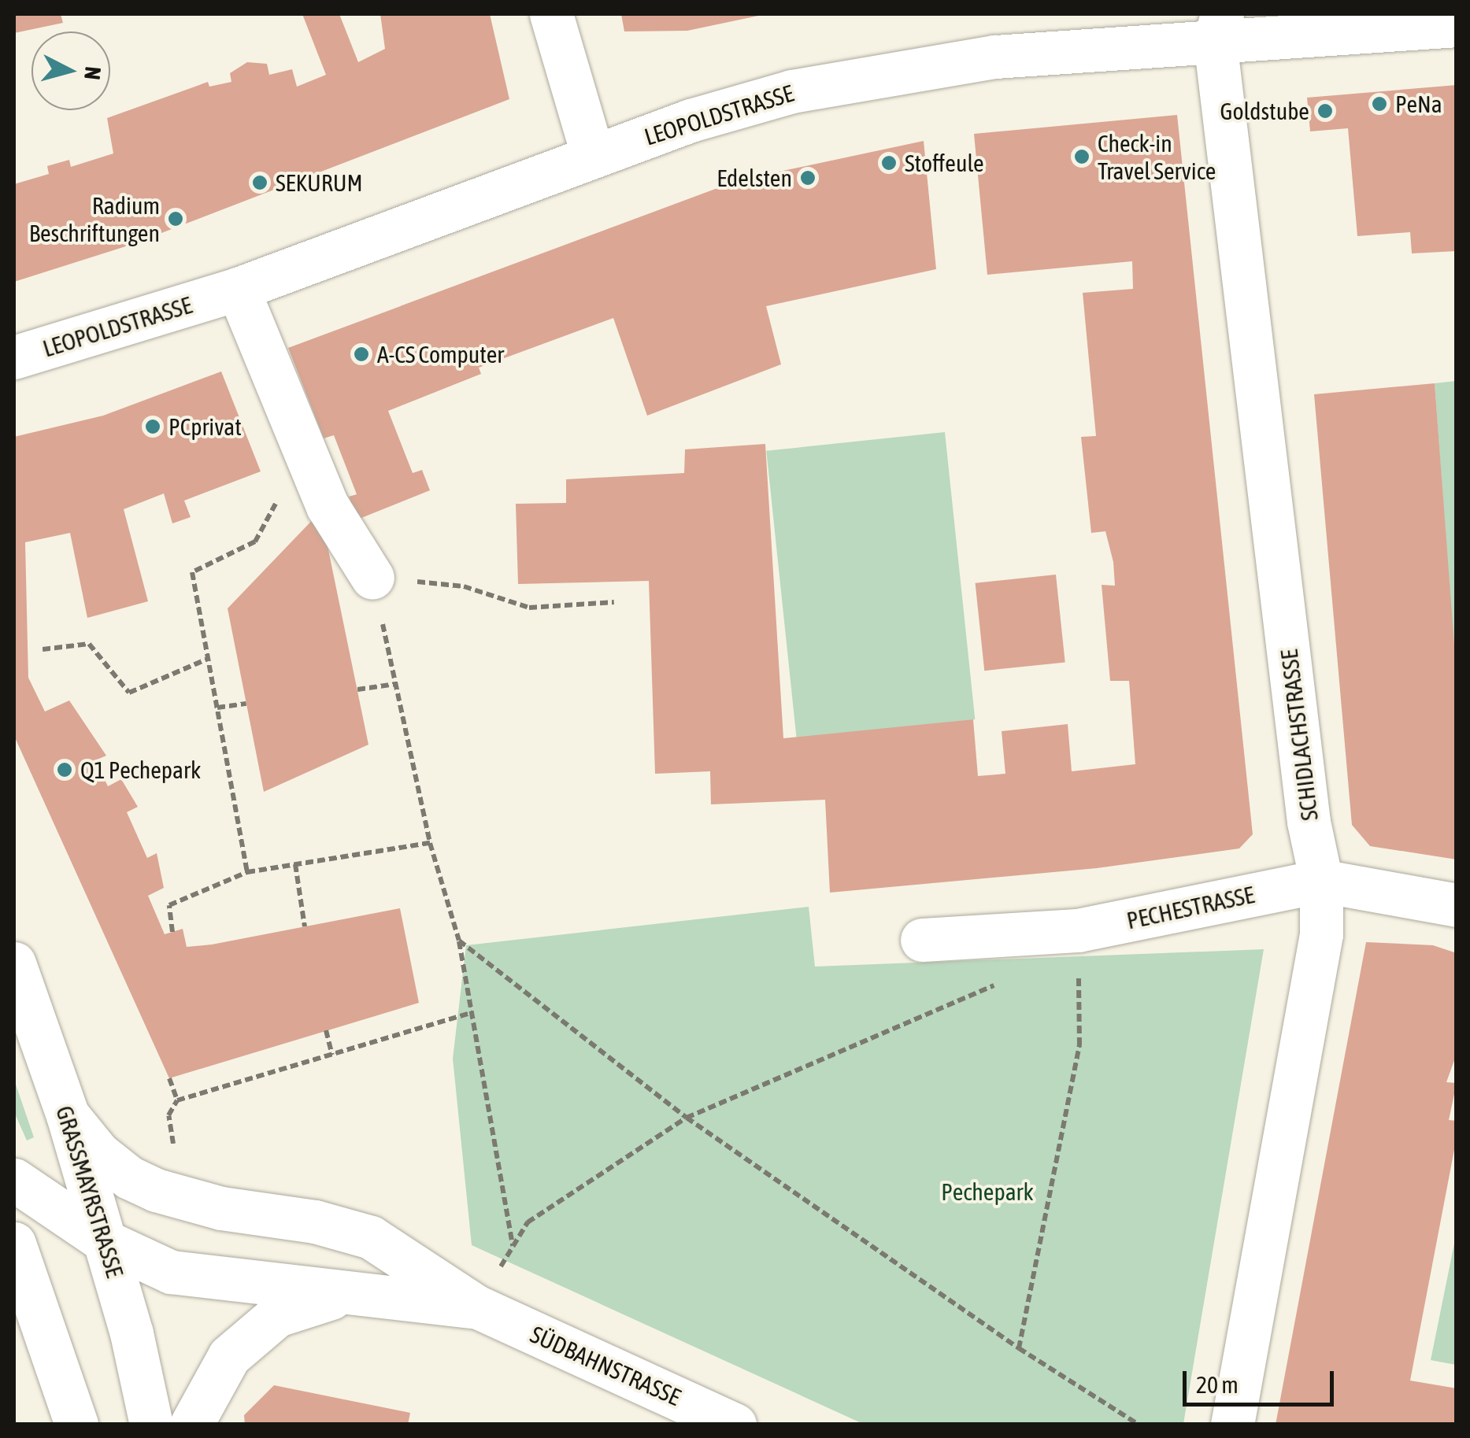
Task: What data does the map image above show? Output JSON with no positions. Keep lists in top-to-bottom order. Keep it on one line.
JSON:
{"streets":{"street":["LEOPOLDSTRASSE","SCHIDLACHSTRASSE","PECHESTRASSE","GRASSMAYRSTRASSE","SÜDBAHNSTRASSE"]},"crossings":[["LEOPOLDSTRASSE","SCHIDLACHSTRASSE"],["SCHIDLACHSTRASSE","PECHESTRASSE"]],"parks":["Pechepark"],"places":["PeNa","Goldstube","Check-in Travel Service","Stoffeule","Edelsten","SEKURUM","Radium Beschriftungen","A-CS Computer","PCprivat","Q1 Pechepark"],"scale_bar":"20 m","north":"right"}
